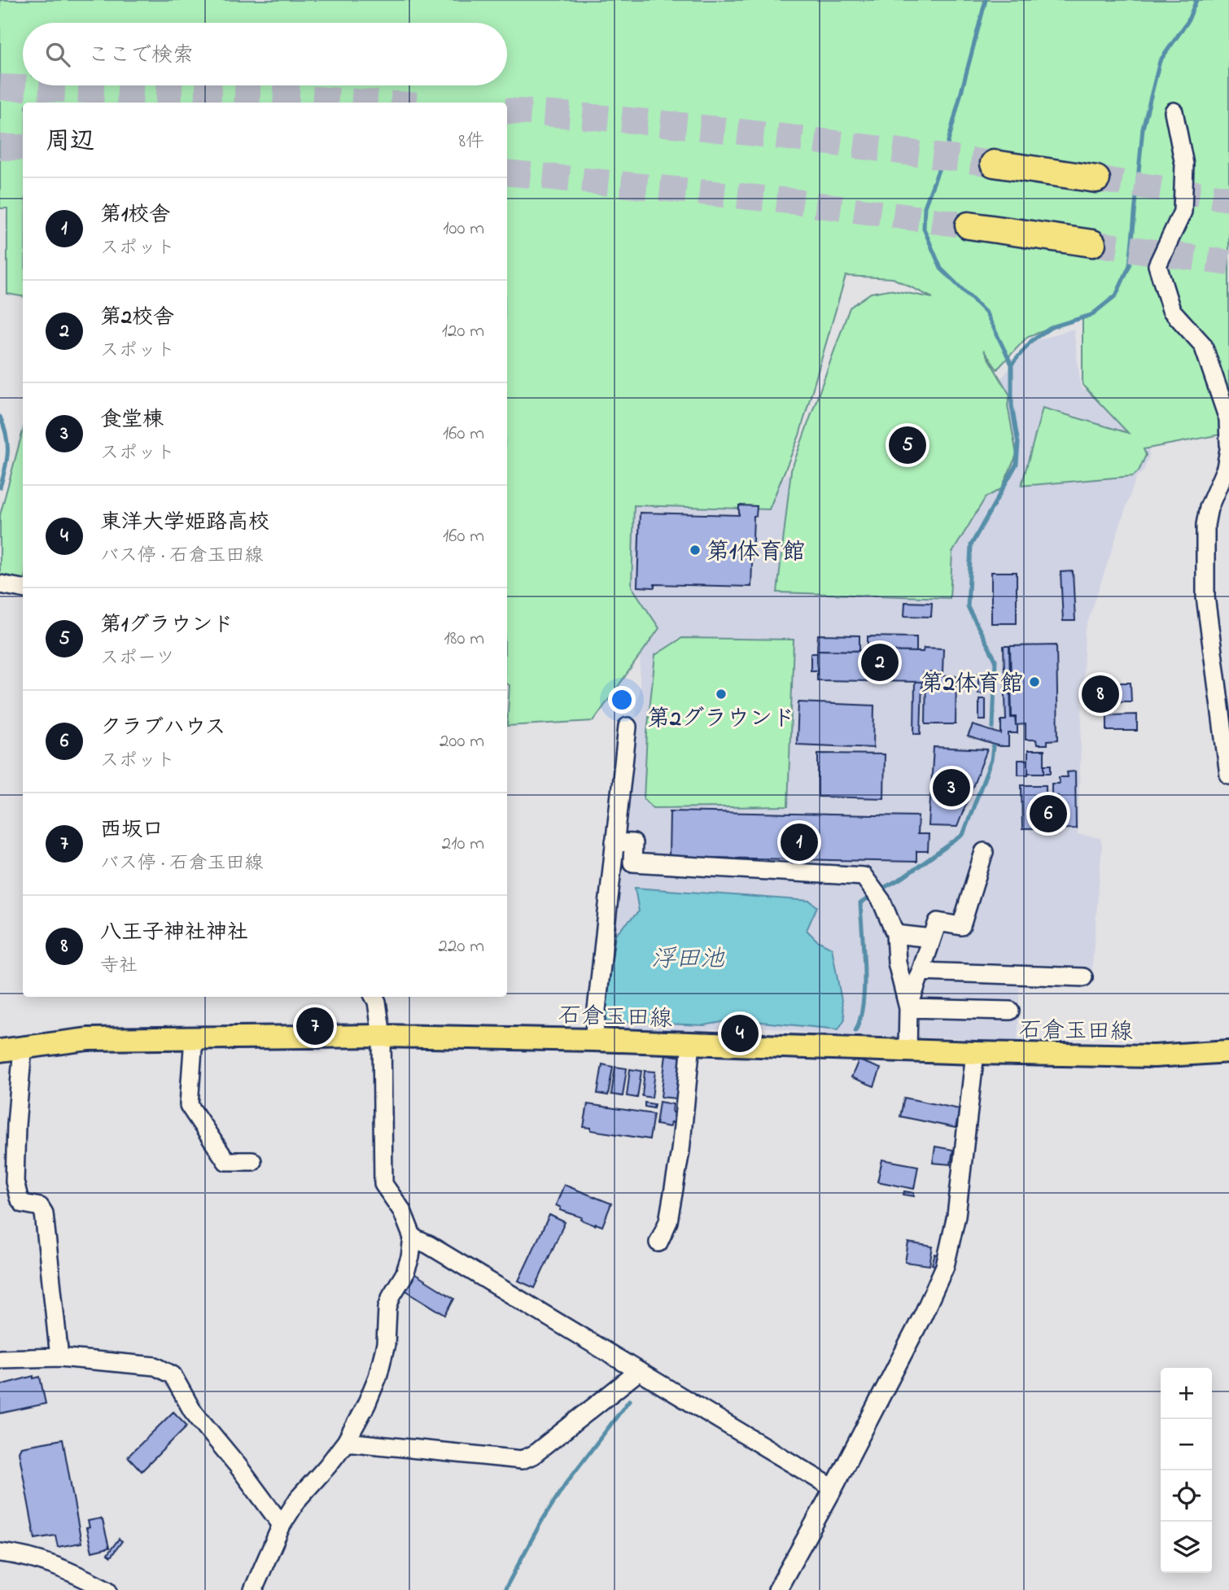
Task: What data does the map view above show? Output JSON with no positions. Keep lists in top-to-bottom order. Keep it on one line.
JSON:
{"streets":{"main road":["石倉玉田線"]},"water":["浮田池"],"places":["第1体育館","第2体育館","第2グラウンド"],"page":{"search":"ここで検索","heading":["周辺","8件"],"list":[{"mark":"1","name":"第1校舎","note":"スポット","value":"100 m"},{"mark":"2","name":"第2校舎","note":"スポット","value":"120 m"},{"mark":"3","name":"食堂棟","note":"スポット","value":"160 m"},{"mark":"4","name":"東洋大学姫路高校","note":"バス停 · 石倉玉田線","value":"160 m"},{"mark":"5","name":"第1グラウンド","note":"スポーツ","value":"180 m"},{"mark":"6","name":"クラブハウス","note":"スポット","value":"200 m"},{"mark":"7","name":"西坂口","note":"バス停 · 石倉玉田線","value":"210 m"},{"mark":"8","name":"八王子神社神社","note":"寺社","value":"220 m"}],"pins":["5","2","8","3","6","1","7","4"],"map_buttons":["+","−"]}}
